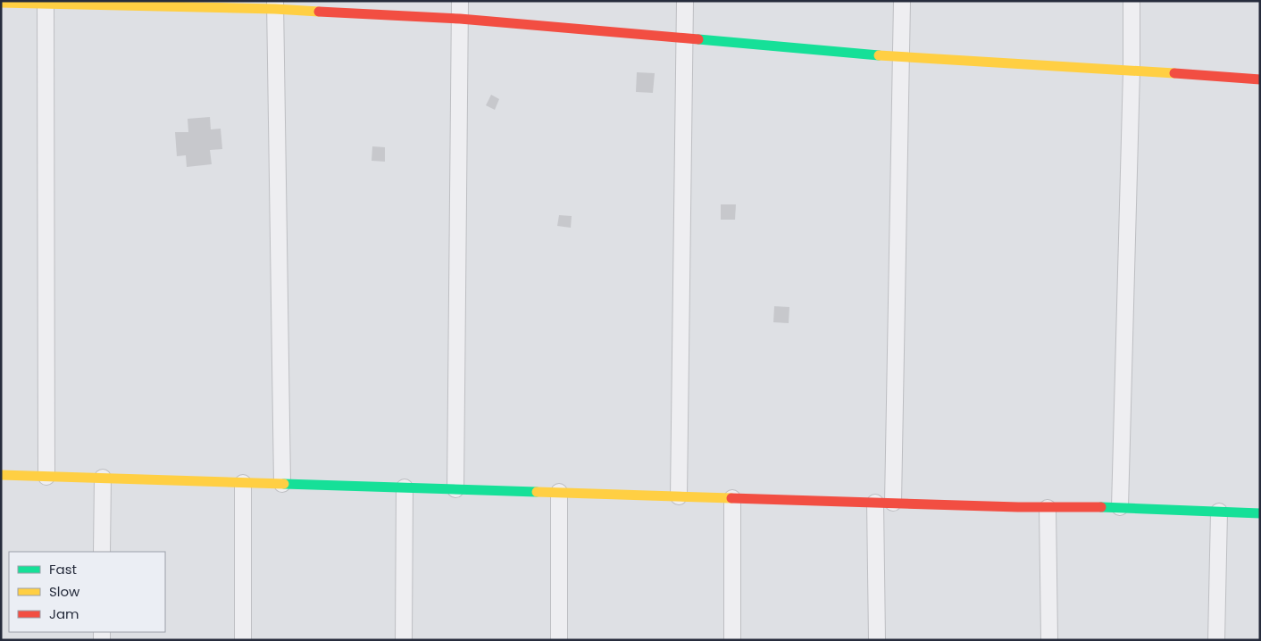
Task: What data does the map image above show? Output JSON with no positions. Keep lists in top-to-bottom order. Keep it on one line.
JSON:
{"legend":["Fast","Slow","Jam"]}
